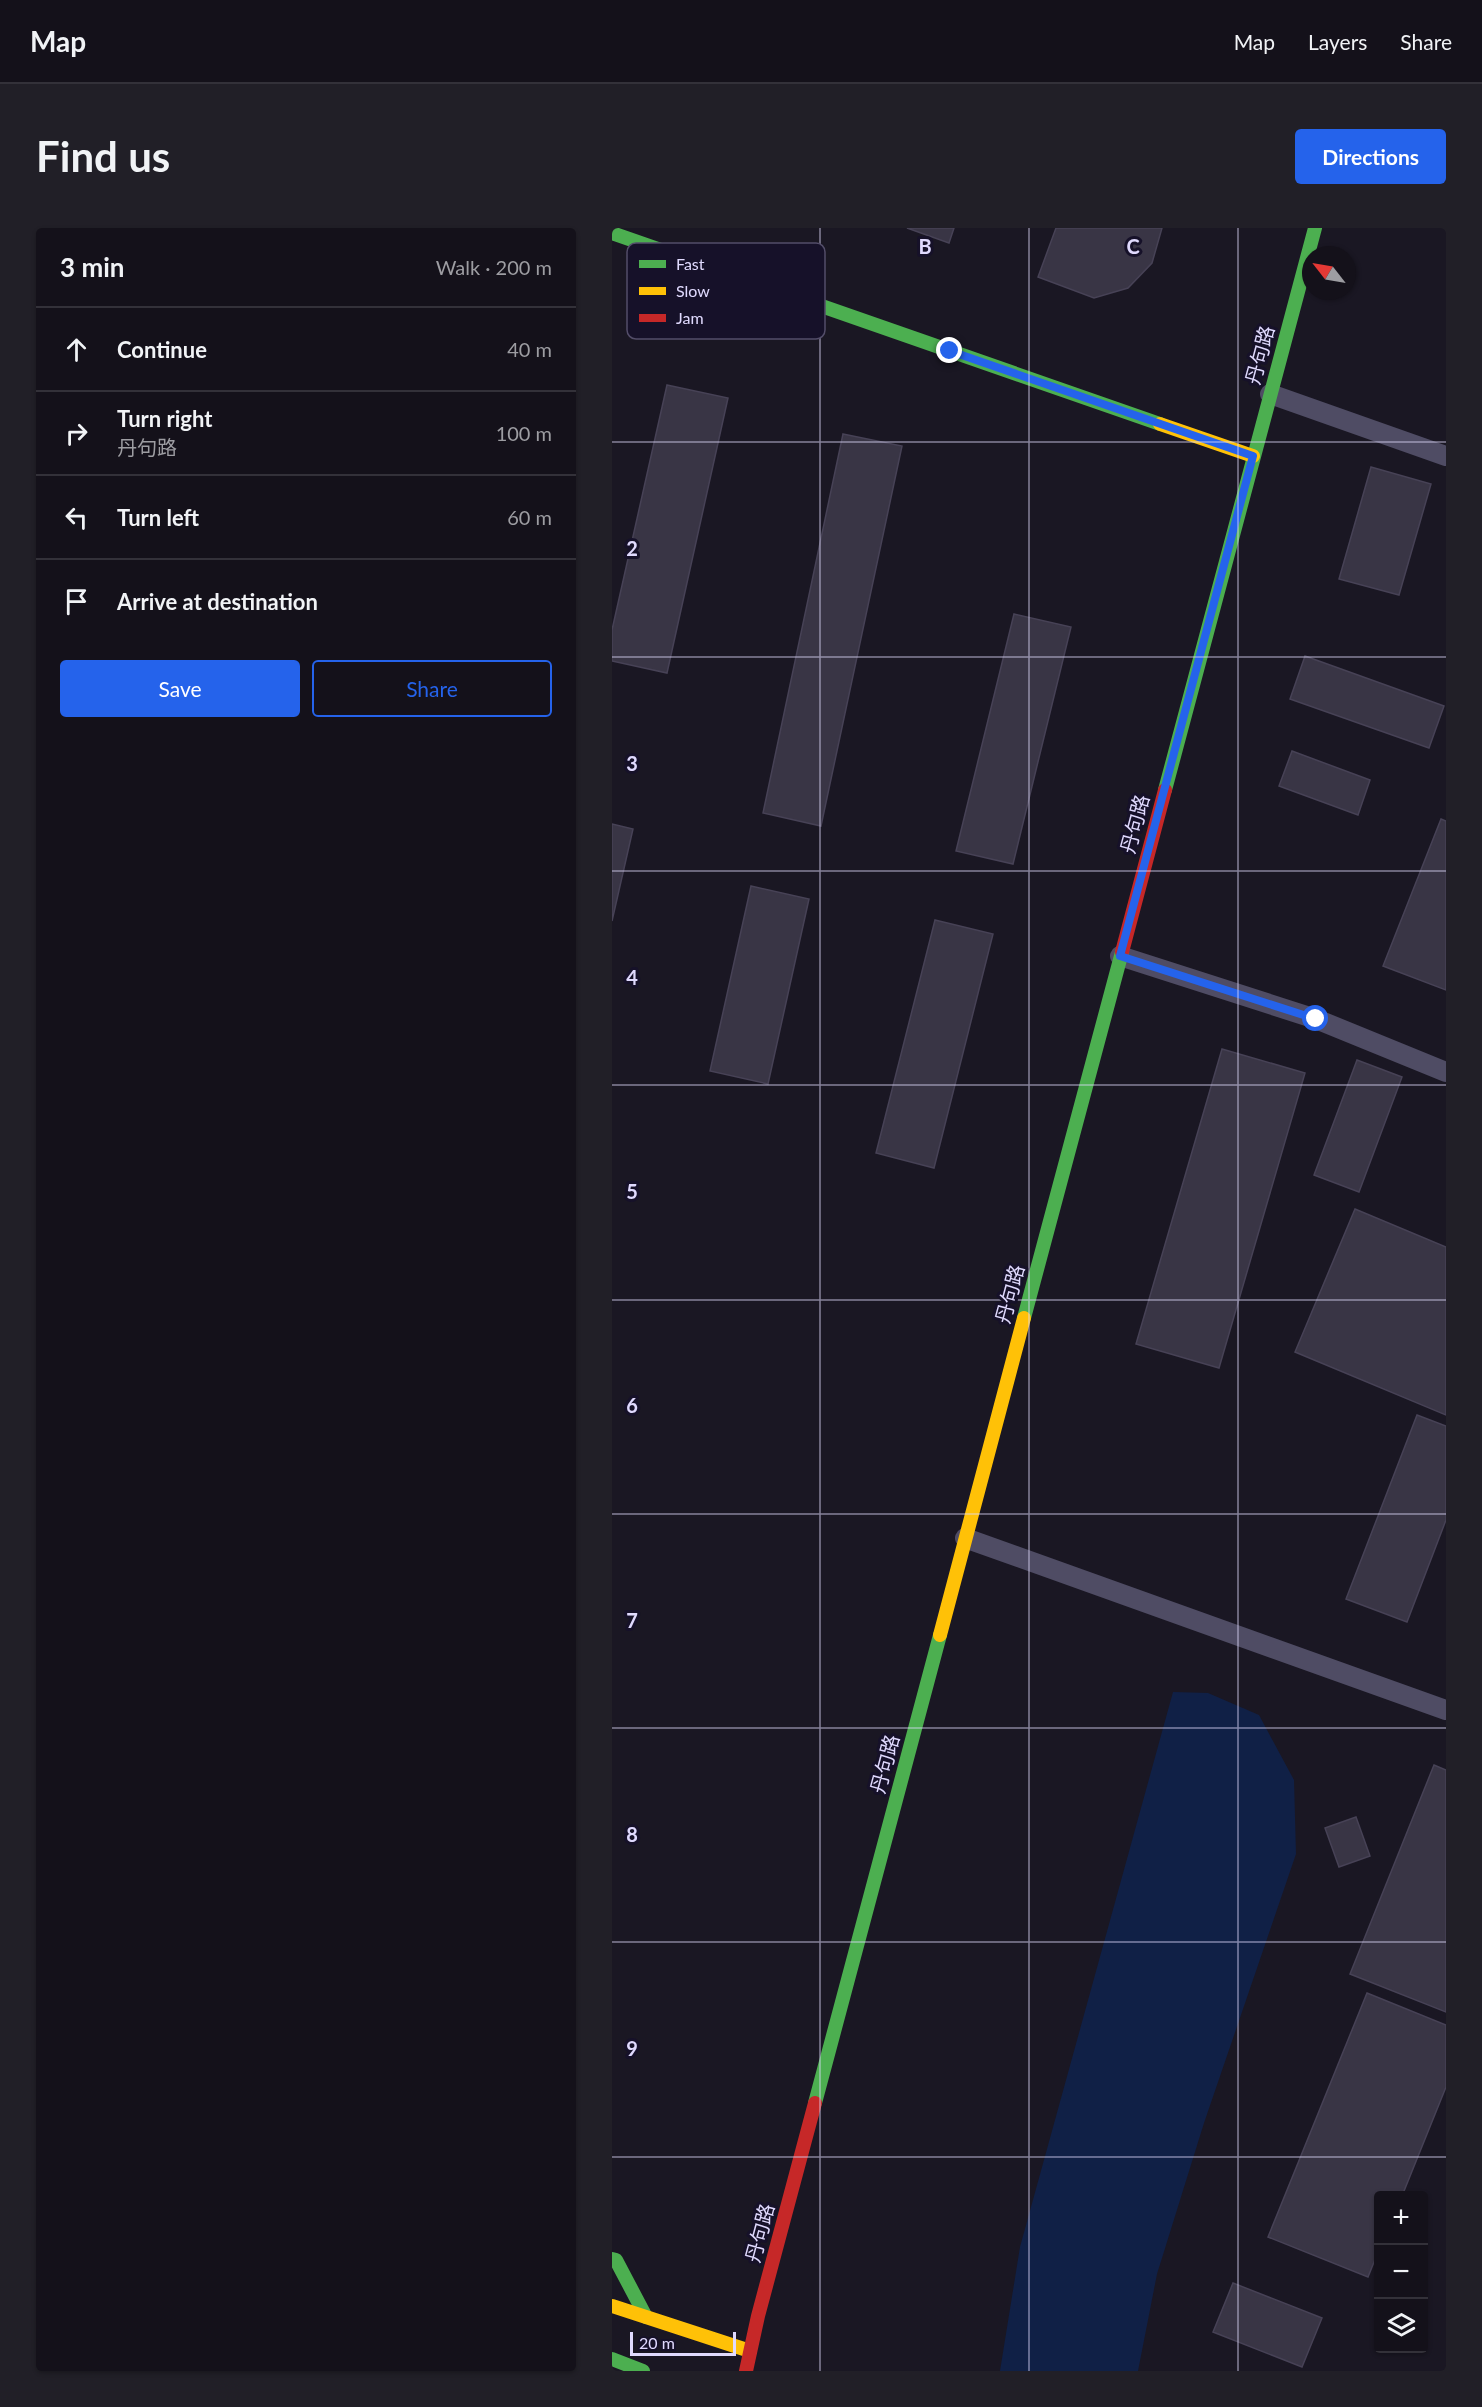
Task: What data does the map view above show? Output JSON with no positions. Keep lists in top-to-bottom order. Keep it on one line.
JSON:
{"streets":{"street":["丹句路"]},"legend":["Fast","Slow","Jam"],"scale_bar":"20 m","north":"top left","page":{"header":"Map","nav":["Map","Layers","Share"],"buttons":["Directions",["Save","Share"]],"title":"Find us","heading":["3 min","Walk · 200 m"],"list":[["Continue","40 m"],["Turn right","丹句路","100 m"],["Turn left","60 m"],"Arrive at destination"],"map_buttons":["+","−"],"scale":"20 m"},"grid":{"columns":["B","C"],"rows":["2","3","4","5","6","7","8","9"]}}
